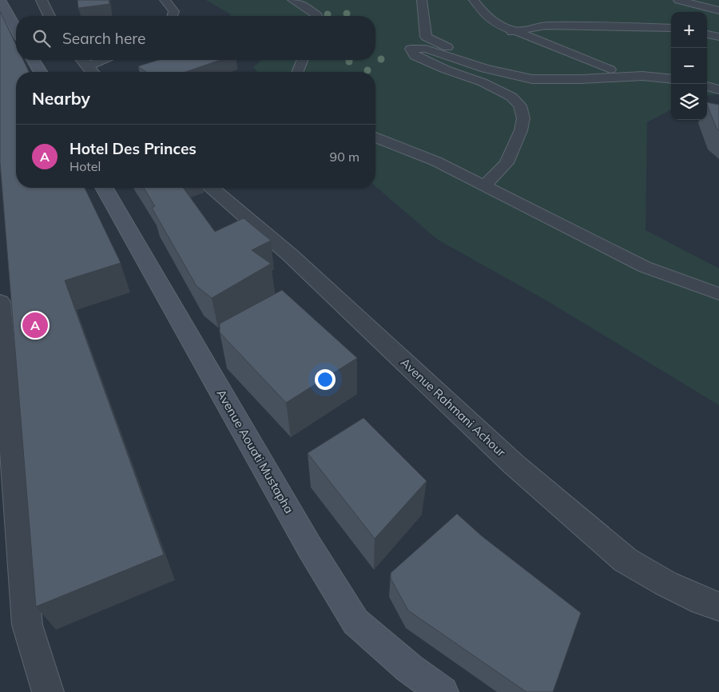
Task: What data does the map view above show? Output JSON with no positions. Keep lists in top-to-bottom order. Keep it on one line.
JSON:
{"streets":{"main road":["Avenue Aouati Mustapha"],"street":["Avenue Rahmani Achour"]},"page":{"map_buttons":["+","−"],"search":"Search here","heading":"Nearby","list":[{"mark":"A","name":"Hotel Des Princes","note":"Hotel","value":"90 m"}],"pins":"A"}}
